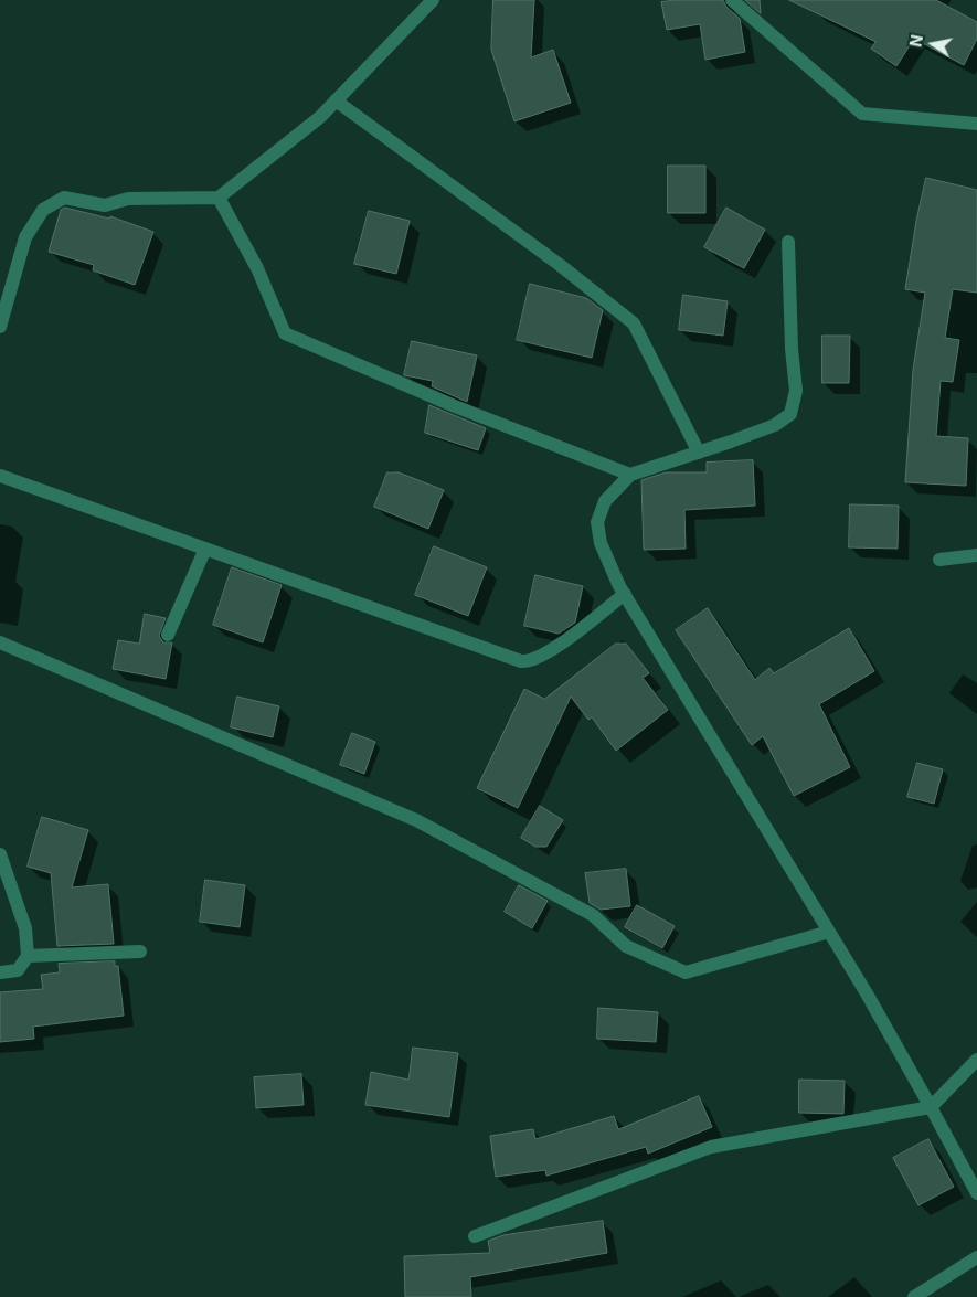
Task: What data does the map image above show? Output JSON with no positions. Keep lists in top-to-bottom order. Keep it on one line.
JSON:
{"north":"left"}
